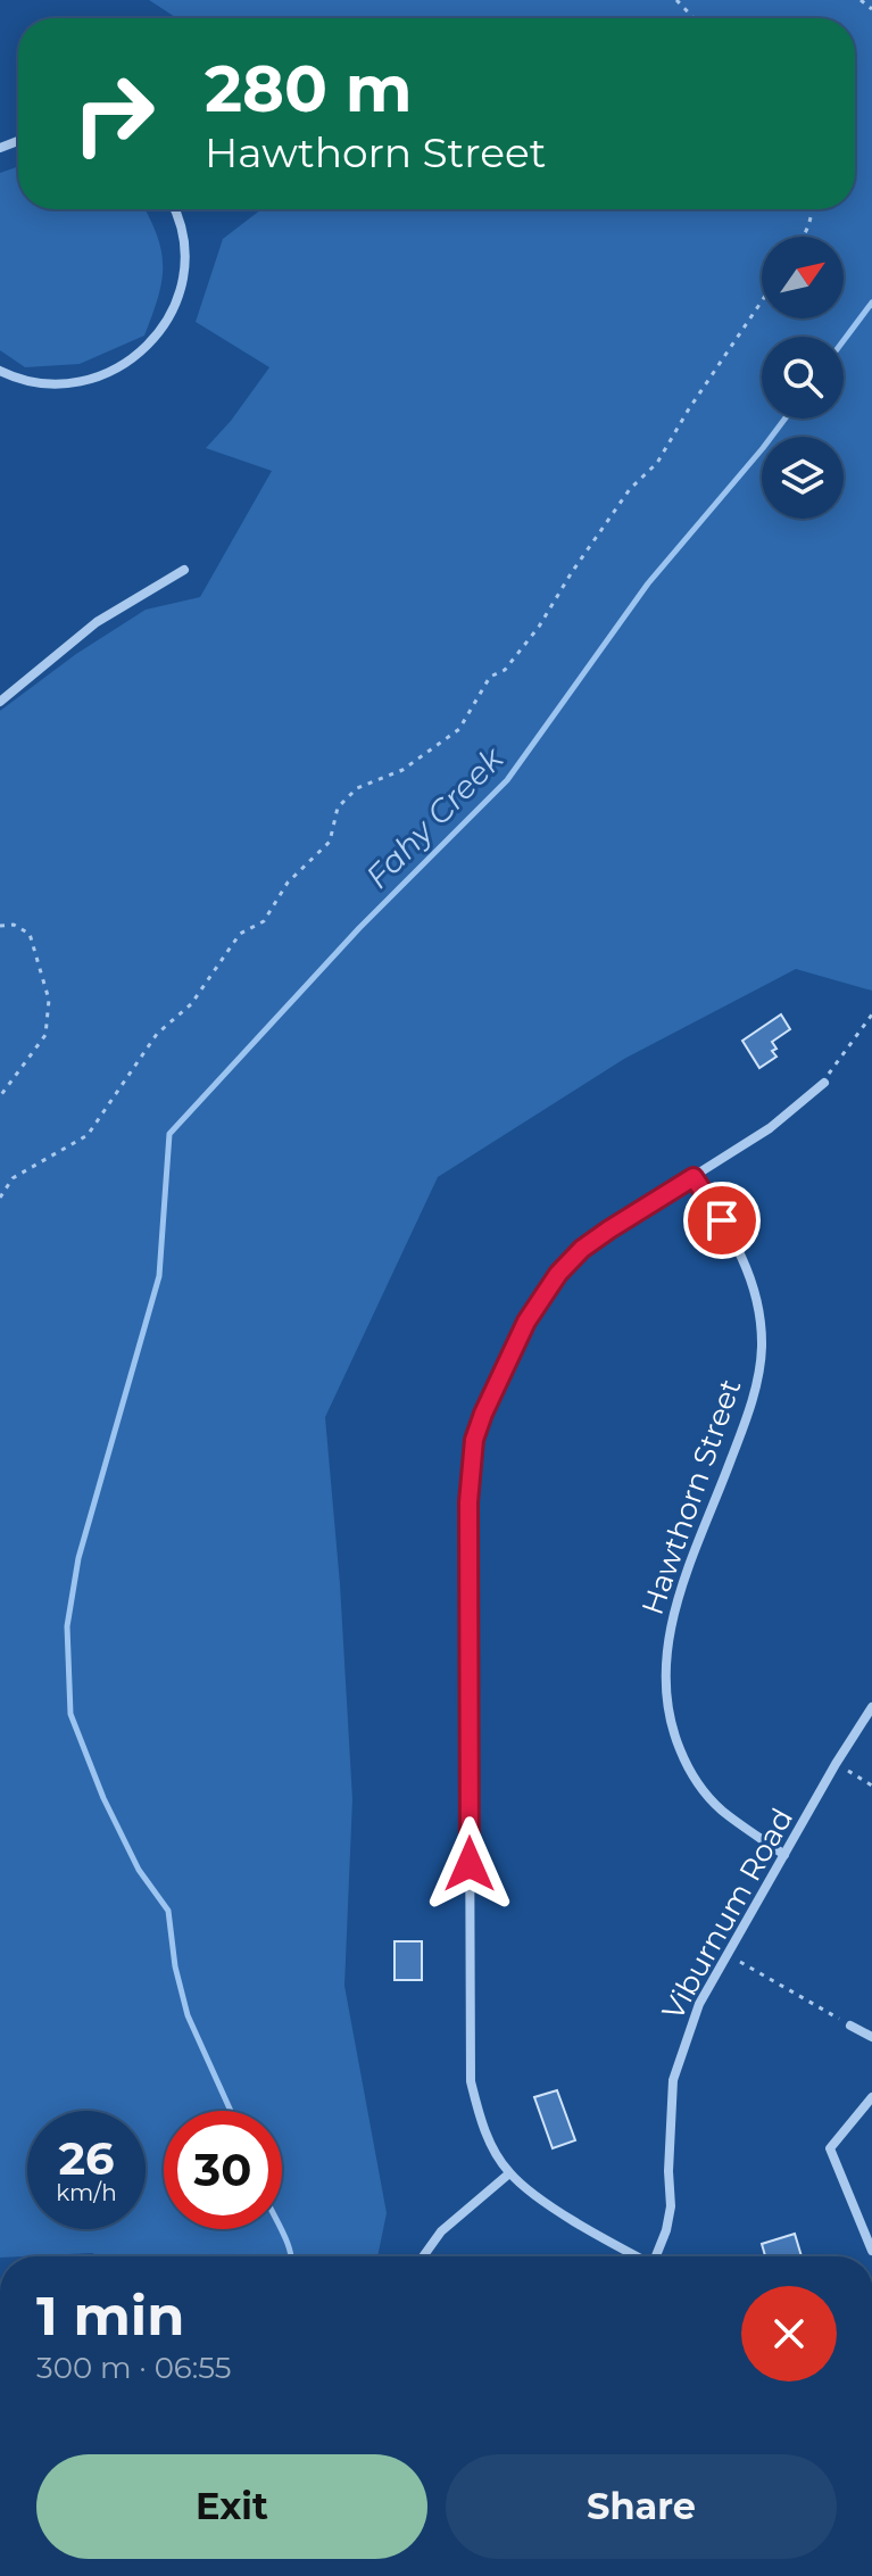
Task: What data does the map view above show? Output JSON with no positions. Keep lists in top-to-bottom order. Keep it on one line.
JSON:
{"streets":{"street":["Hawthorn Street","Viburnum Road"]},"crossings":[["Hawthorn Street","Viburnum Road"]],"water":["Fahy Creek"],"north":"top right","page":{"turn":["280 m","Hawthorn Street"],"speed":"26 km/h","limit":"30","heading":["1 min","300 m · 06:55"],"buttons":["Exit","Share"]}}
